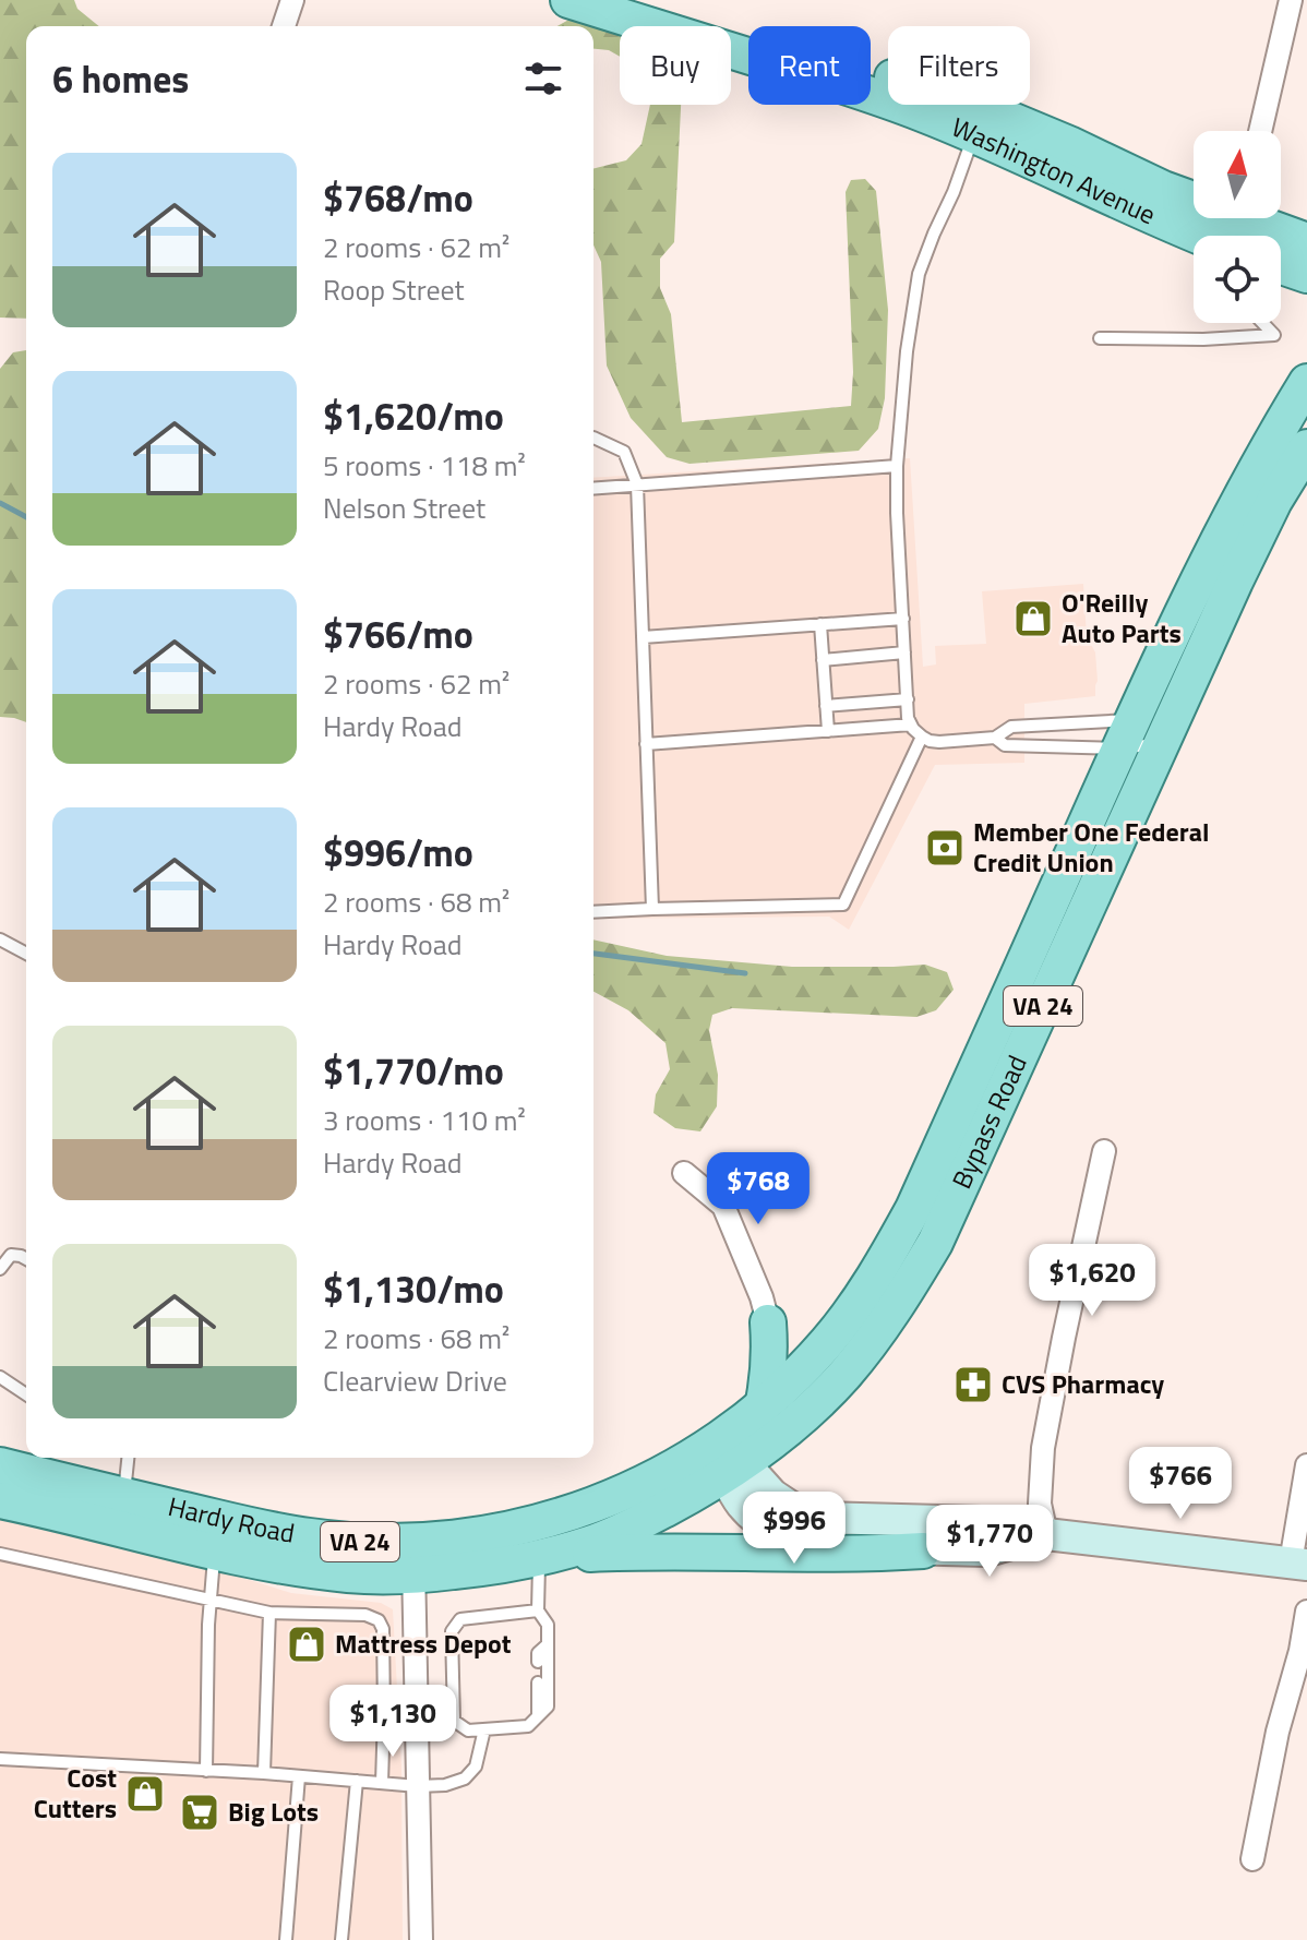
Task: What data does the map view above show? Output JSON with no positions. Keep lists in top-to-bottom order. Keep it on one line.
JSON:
{"streets":{"main road":["Washington Avenue","VA 24","Bypass Road","Hardy Road"]},"crossings":[["Bypass Road","Hardy Road"]],"places":{"shop":["O'Reilly Auto Parts","Mattress Depot","Cost Cutters"],"bank":["Member One Federal Credit Union"],"pharmacy":["CVS Pharmacy"],"supermarket":["Big Lots"]},"north":"top","page":{"chip":["Buy","Rent","Filters"],"heading":"6 homes","list":[{"name":"$768/mo","note":"2 rooms · 62 m² · Roop Street"},{"name":"$1,620/mo","note":"5 rooms · 118 m² · Nelson Street"},{"name":"$766/mo","note":"2 rooms · 62 m² · Hardy Road"},{"name":"$996/mo","note":"2 rooms · 68 m² · Hardy Road"},{"name":"$1,770/mo","note":"3 rooms · 110 m² · Hardy Road"},{"name":"$1,130/mo","note":"2 rooms · 68 m² · Clearview Drive"}],"price":["$768","$1,620","$766","$996","$1,770","$1,130"]}}
